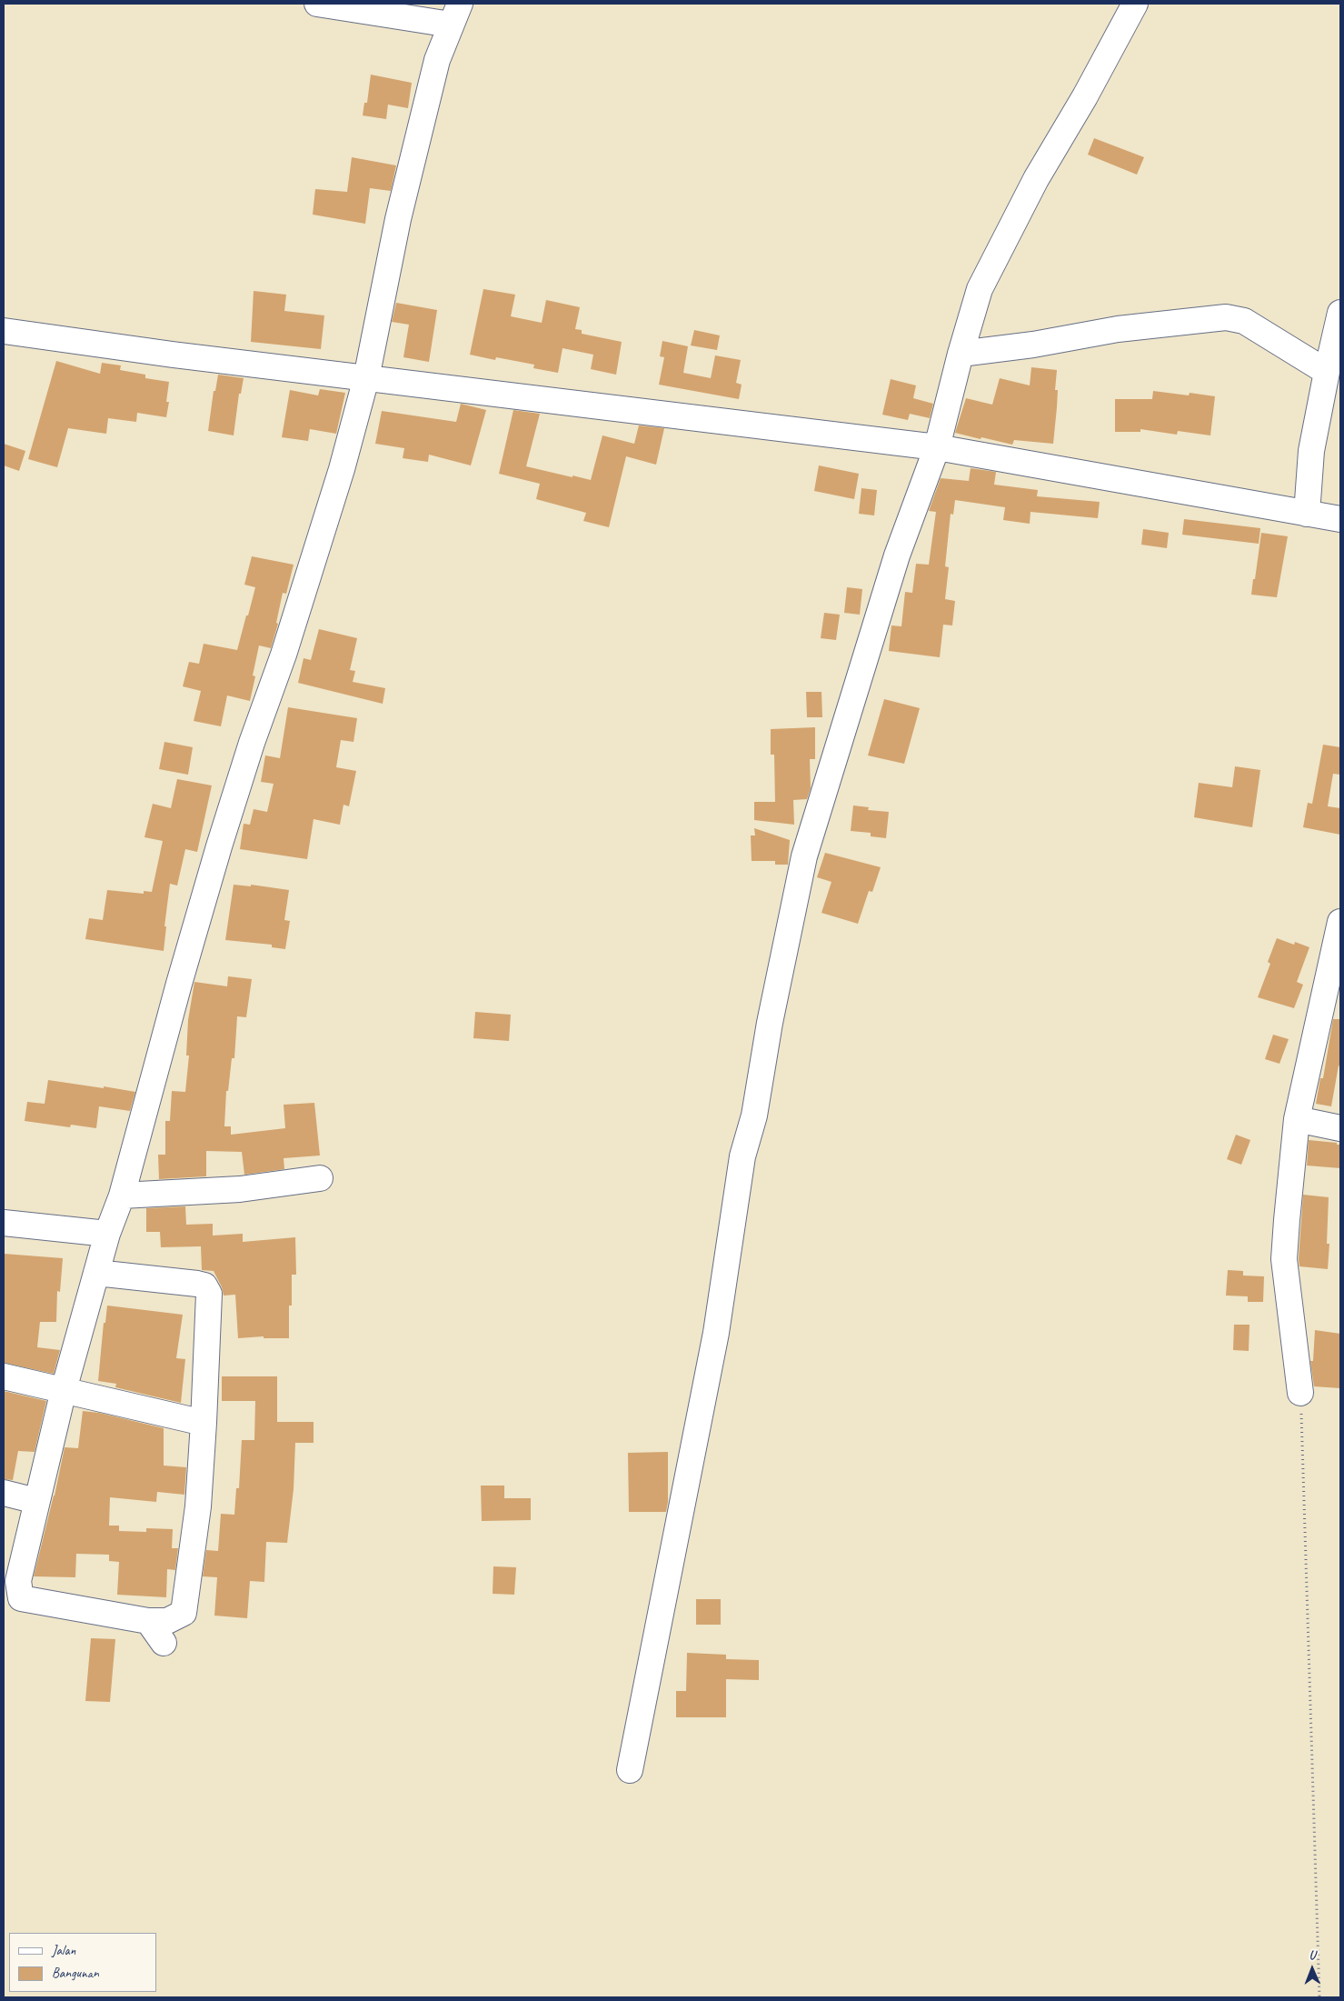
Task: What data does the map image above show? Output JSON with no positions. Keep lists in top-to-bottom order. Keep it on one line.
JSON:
{"legend":["Jalan","Bangunan"],"north":"top"}
